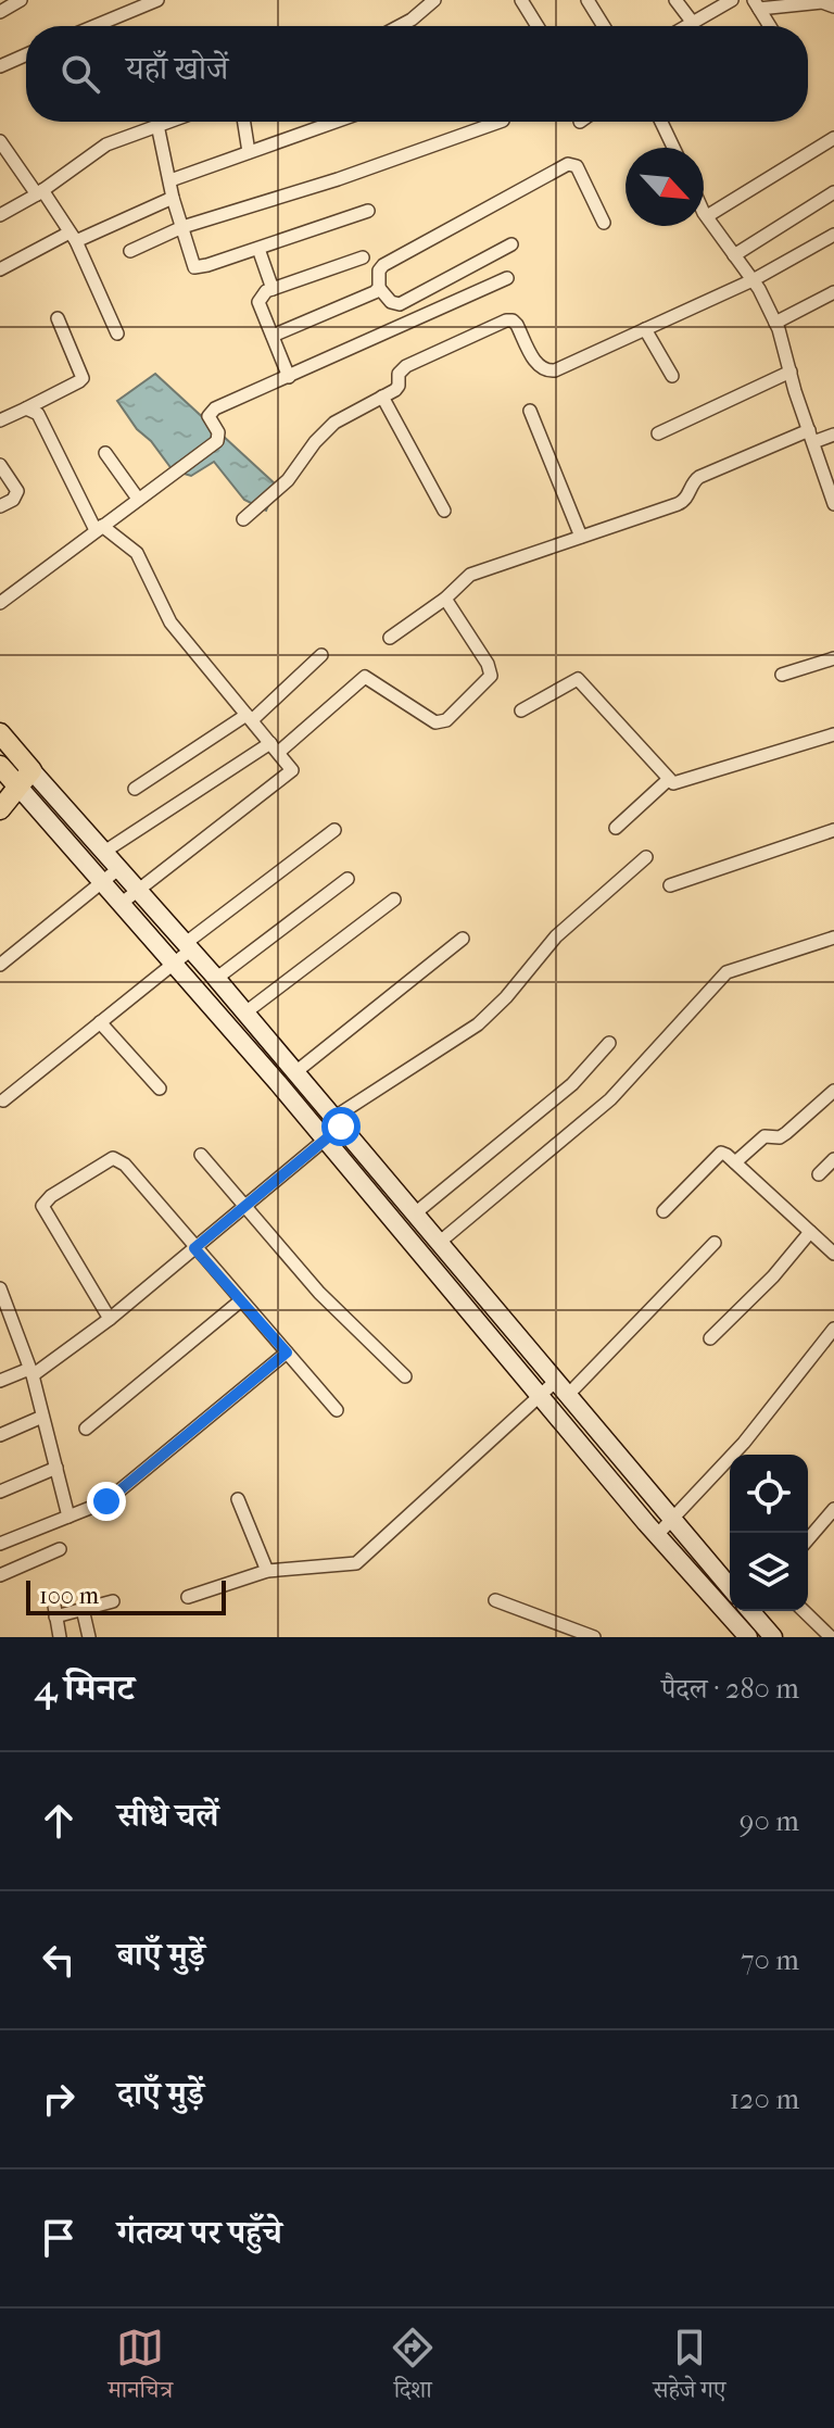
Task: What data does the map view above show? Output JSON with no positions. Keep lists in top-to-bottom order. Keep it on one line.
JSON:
{"scale_bar":"100 m","north":"bottom right","page":{"search":"यहाँ खोजें","scale":"100 m","heading":["4 मिनट","पैदल · 280 m"],"list":[["सीधे चलें","90 m"],["बाएँ मुड़ें","70 m"],["दाएँ मुड़ें","120 m"],"गंतव्य पर पहुँचे"],"nav":["मानचित्र","दिशा","सहेजे गए"]}}
